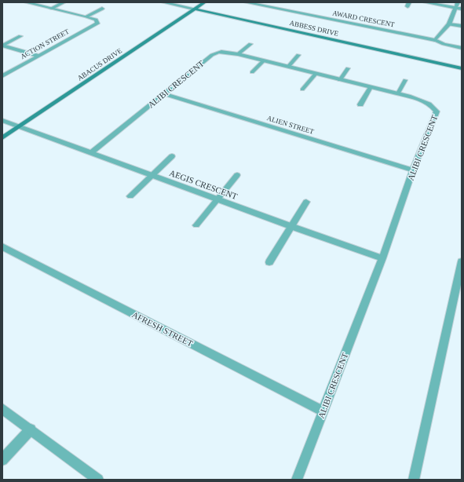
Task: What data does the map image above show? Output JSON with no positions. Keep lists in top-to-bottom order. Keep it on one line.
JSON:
{"streets":{"street":["AWARD CRESCENT","ABBESS DRIVE","ACTION STREET","ABACUS DRIVE","ALIBI CRESCENT","ALIEN STREET","AEGIS CRESCENT","AFRESH STREET"]},"crossings":[["ABBESS DRIVE","ABACUS DRIVE"],["ABACUS DRIVE","AEGIS CRESCENT"],["ALIBI CRESCENT","ALIEN STREET"],["ALIBI CRESCENT","AEGIS CRESCENT"],["ALIBI CRESCENT","AFRESH STREET"]]}
